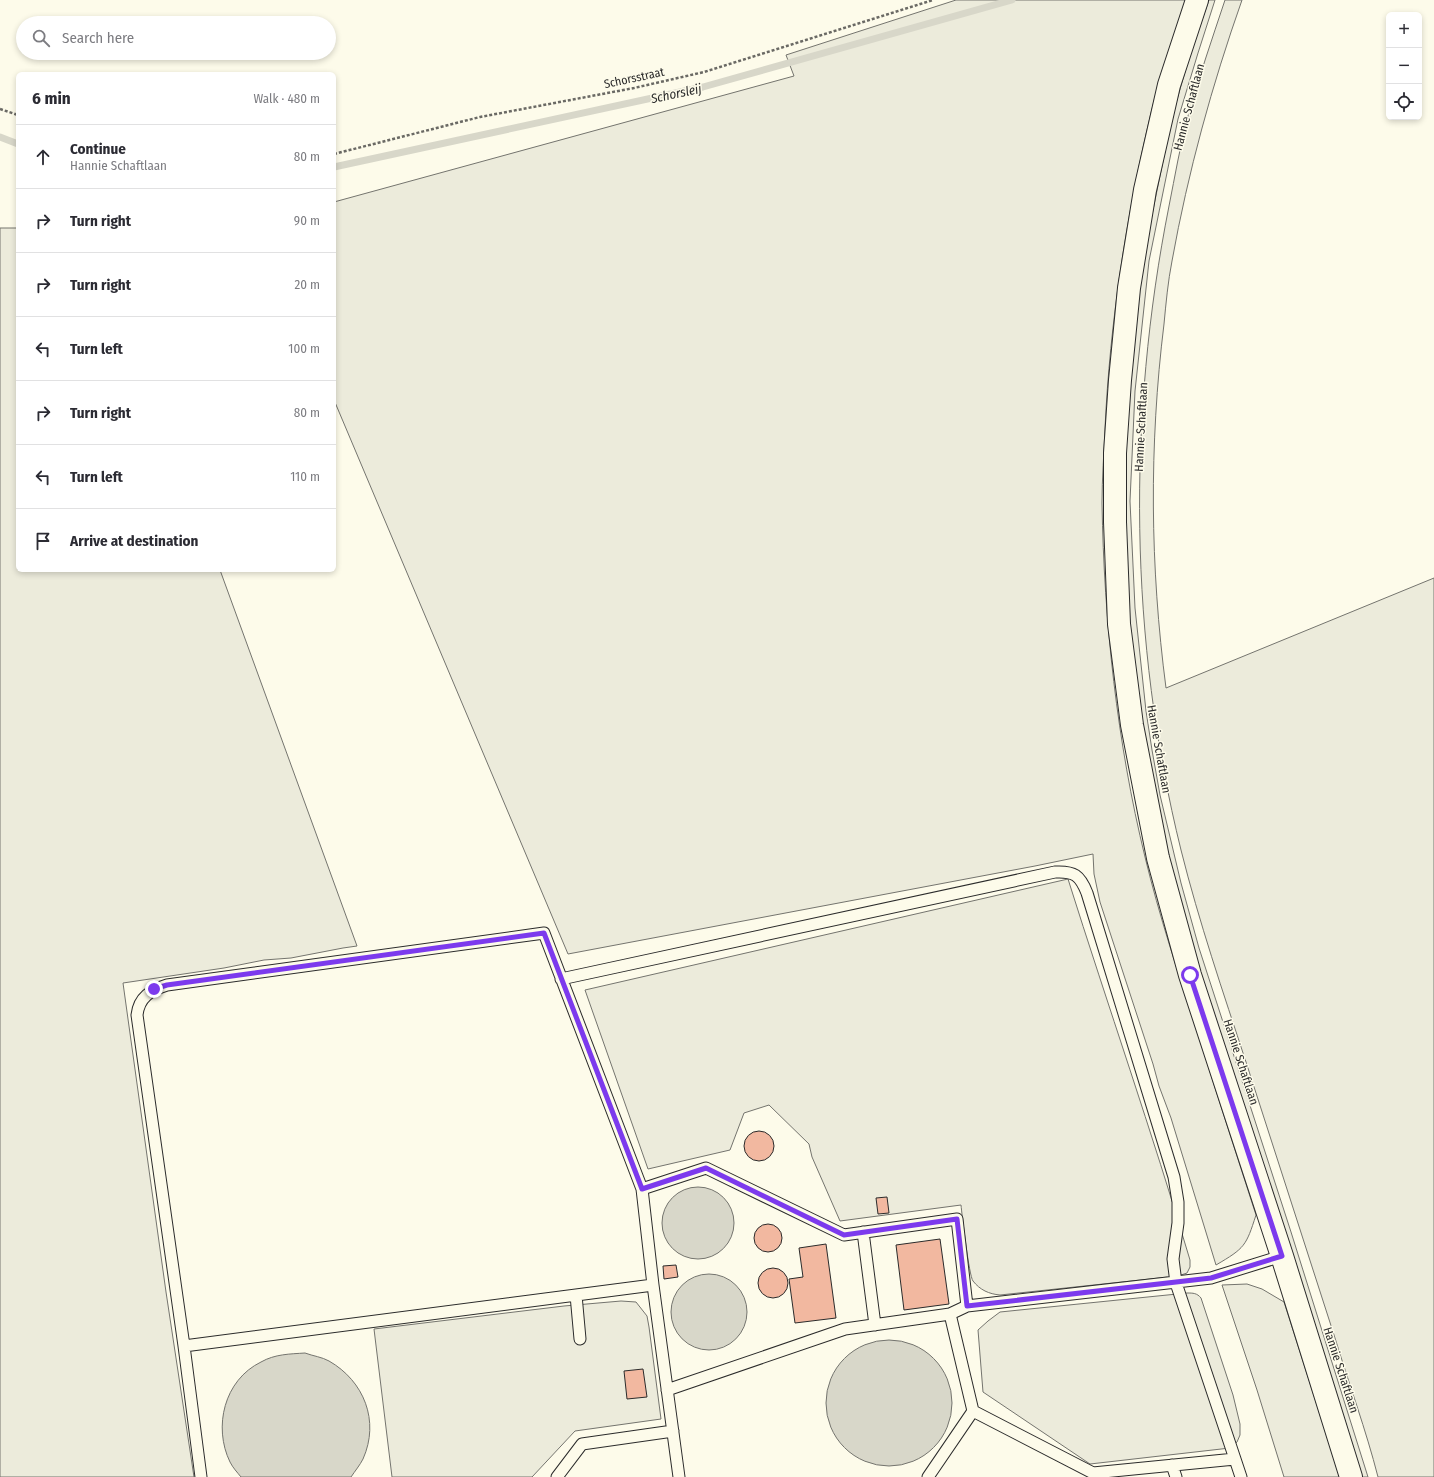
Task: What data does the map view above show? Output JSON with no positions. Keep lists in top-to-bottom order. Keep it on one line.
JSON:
{"streets":{"main road":["Hannie Schaftlaan"],"path":["Schorsstraat"]},"water":["Schorsleij"],"page":{"map_buttons":["+","−"],"search":"Search here","heading":["6 min","Walk · 480 m"],"list":[["Continue","Hannie Schaftlaan","80 m"],["Turn right","90 m"],["Turn right","20 m"],["Turn left","100 m"],["Turn right","80 m"],["Turn left","110 m"],"Arrive at destination"]}}
